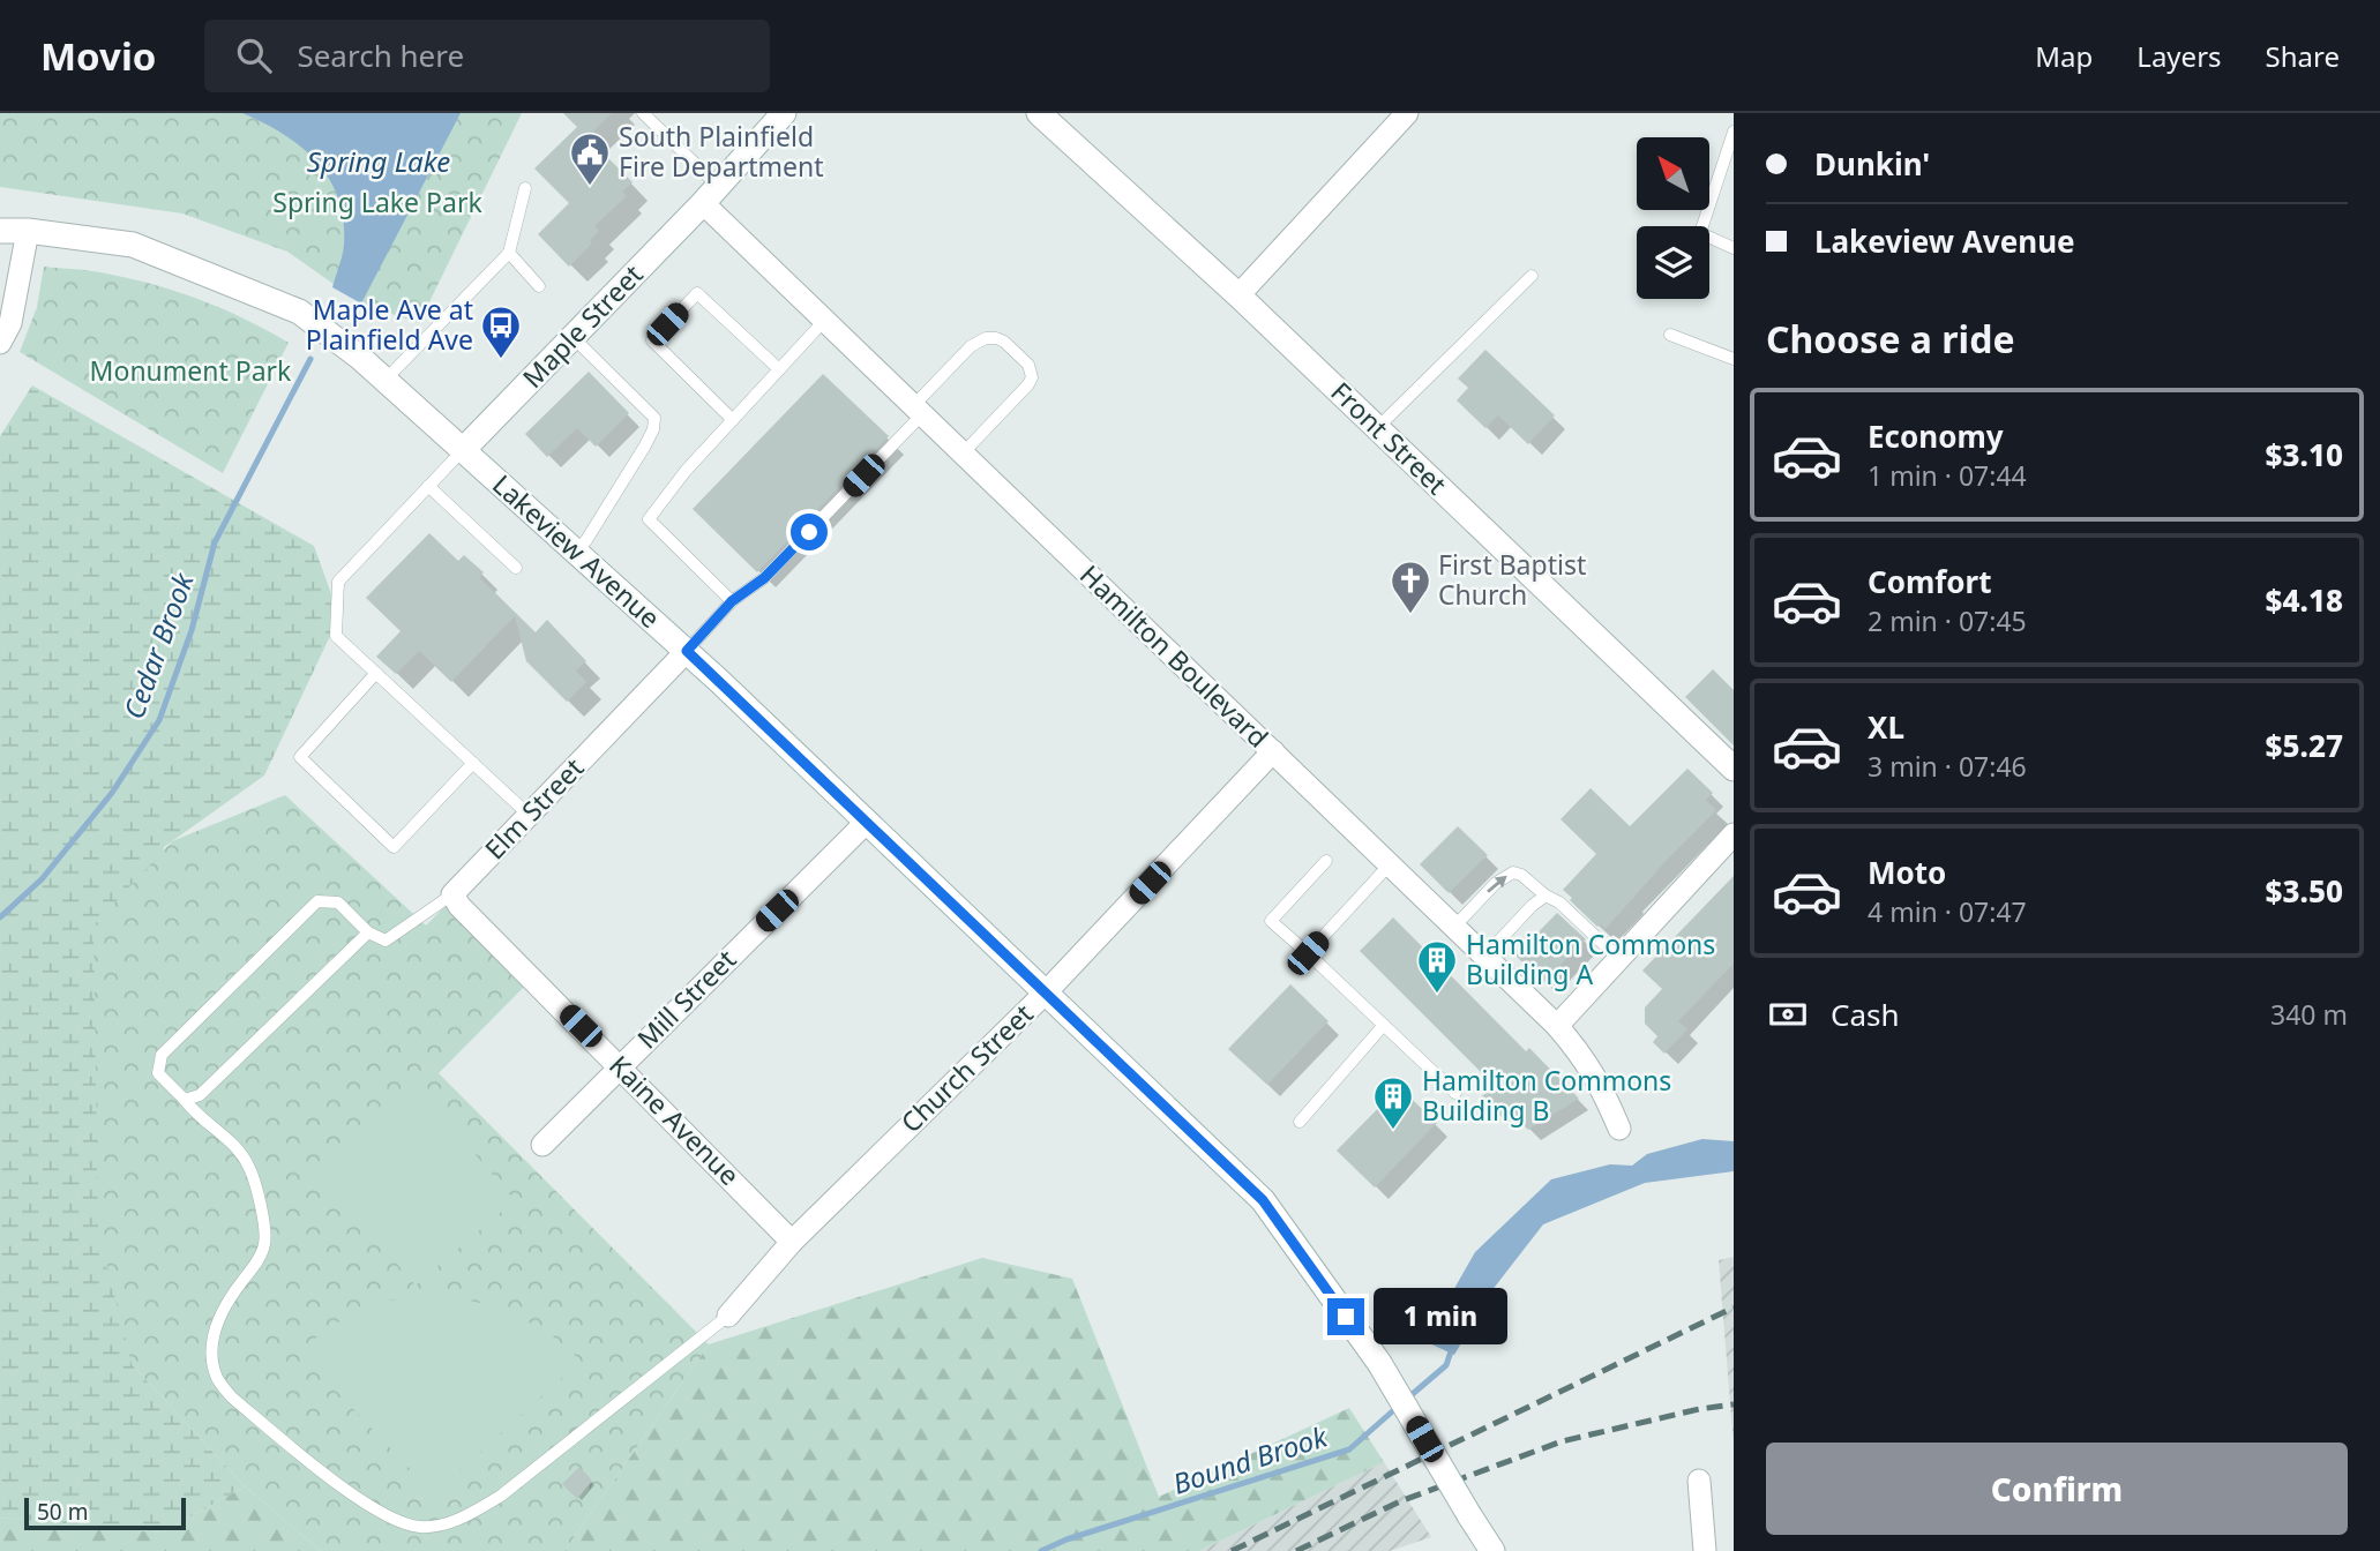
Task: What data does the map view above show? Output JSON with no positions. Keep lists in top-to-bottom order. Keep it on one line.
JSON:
{"streets":{"main road":["Maple Street","Front Street","Lakeview Avenue"],"street":["Hamilton Boulevard","Elm Street","Mill Street","Church Street","Kaine Avenue"]},"crossings":[["Maple Street","Lakeview Avenue"],["Maple Street","Hamilton Boulevard"],["Lakeview Avenue","Elm Street"],["Lakeview Avenue","Mill Street"],["Lakeview Avenue","Church Street"],["Hamilton Boulevard","Church Street"],["Elm Street","Kaine Avenue"],["Mill Street","Kaine Avenue"],["Church Street","Kaine Avenue"]],"water":["Spring Lake","Cedar Brook","Bound Brook"],"parks":["Spring Lake Park","Monument Park"],"places":{"public building":["South Plainfield Fire Department"],"bus stop":["Maple Ave at Plainfield Ave"],"church":["First Baptist Church"],"building":["Hamilton Commons Building A","Hamilton Commons Building B"]},"scale_bar":"50 m","north":"top left","page":{"header":"Movio","search":"Search here","nav":["Map","Layers","Share"],"banner":["Dunkin'","Lakeview Avenue"],"heading":"Choose a ride","list":[{"name":"Economy","note":"1 min · 07:44","value":"$3.10"},{"name":"Comfort","note":"2 min · 07:45","value":"$4.18"},{"name":"XL","note":"3 min · 07:46","value":"$5.27"},{"name":"Moto","note":"4 min · 07:47","value":"$3.50"}],"pay":["Cash","340 m"],"bubble":"1 min","buttons":"Confirm","scale":"50 m"}}
